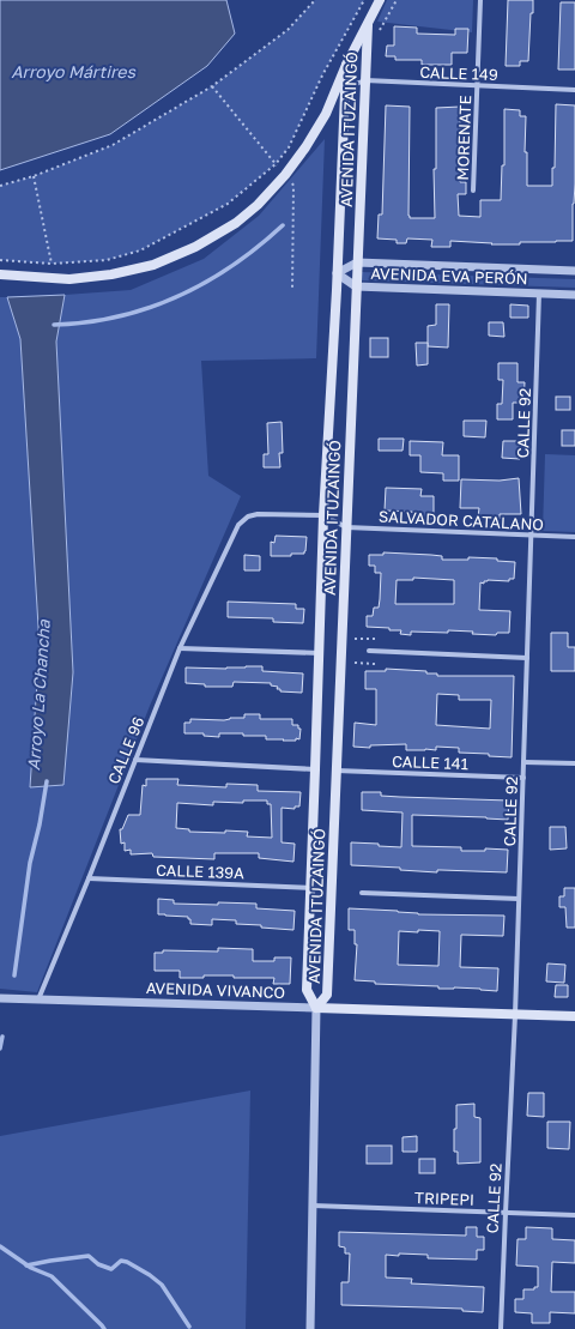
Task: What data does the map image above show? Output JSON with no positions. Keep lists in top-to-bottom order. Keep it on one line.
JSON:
{"streets":{"main road":["AVENIDA ITUZAINGÓ","AVENIDA VIVANCO"],"street":["CALLE 149","MORENATE","AVENIDA EVA PERÓN","CALLE 92","SALVADOR CATALANO","CALLE 96","CALLE 141","CALLE 139A","TRIPEPI"]},"crossings":[["CALLE 149","AVENIDA ITUZAINGÓ"],["CALLE 149","MORENATE"],["AVENIDA ITUZAINGÓ","AVENIDA EVA PERÓN"],["AVENIDA ITUZAINGÓ","SALVADOR CATALANO"],["AVENIDA ITUZAINGÓ","CALLE 96"],["AVENIDA ITUZAINGÓ","CALLE 141"],["AVENIDA ITUZAINGÓ","CALLE 139A"],["AVENIDA ITUZAINGÓ","AVENIDA VIVANCO"],["AVENIDA ITUZAINGÓ","TRIPEPI"],["AVENIDA EVA PERÓN","CALLE 92"],["CALLE 92","SALVADOR CATALANO"],["CALLE 92","CALLE 141"],["CALLE 92","AVENIDA VIVANCO"],["CALLE 92","TRIPEPI"],["CALLE 96","CALLE 139A"],["CALLE 96","AVENIDA VIVANCO"]],"water":["Arroyo Mártires","Arroyo La Chancha"]}
